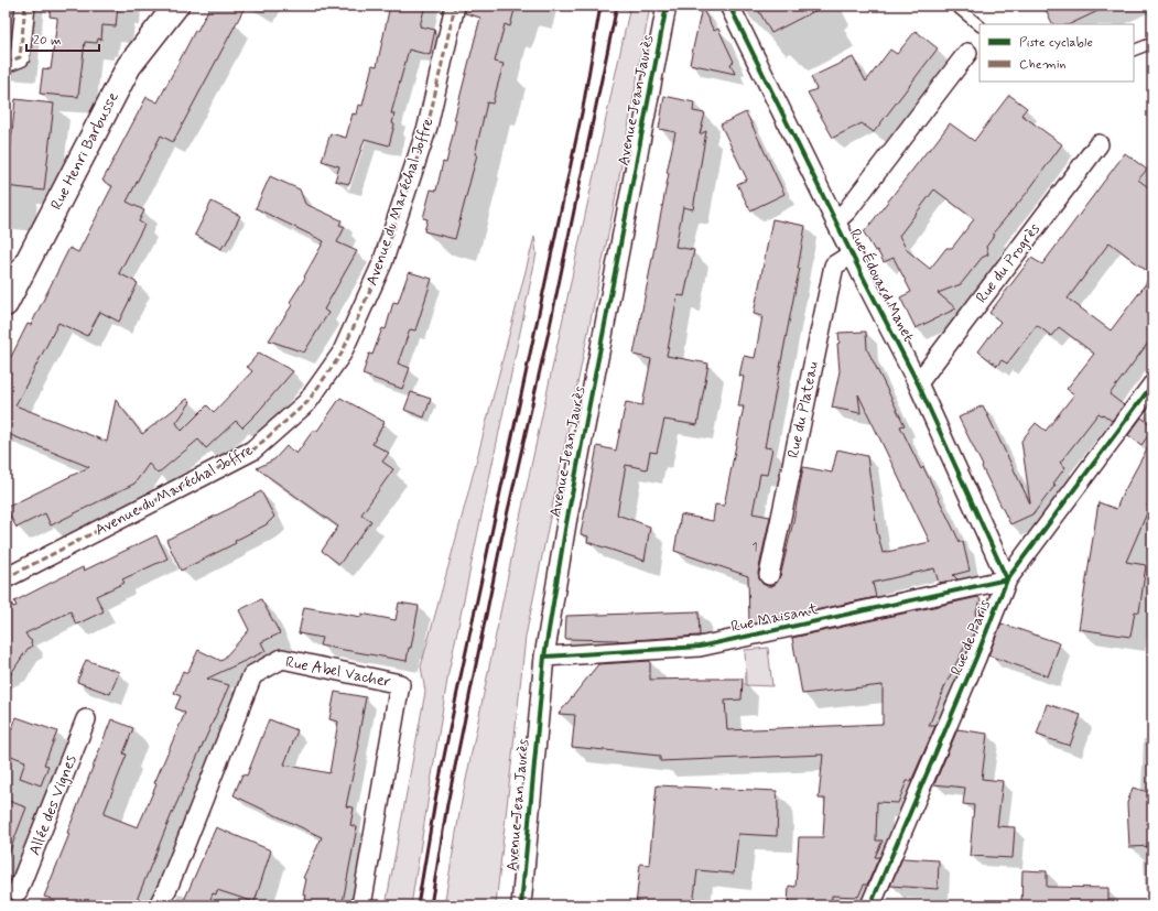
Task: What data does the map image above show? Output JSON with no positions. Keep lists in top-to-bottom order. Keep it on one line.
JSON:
{"streets":{"street":["Avenue Jean Jaurès","Rue Henri Barbusse","Avenue du Maréchal Joffre","Rue du Progrès","Rue Édouard Manet","Rue du Plateau","Rue Maisant","Rue de Paris","Rue Abel Vacher","Allée des Vignes"]},"crossings":[["Avenue Jean Jaurès","Rue Maisant"],["Rue du Progrès","Rue Édouard Manet"],["Rue Édouard Manet","Rue du Plateau"],["Rue Édouard Manet","Rue Maisant"],["Rue Édouard Manet","Rue de Paris"],["Rue Maisant","Rue de Paris"]],"house_numbers":["1"],"legend":["Piste cyclable","Chemin"],"scale_bar":"20 m"}
